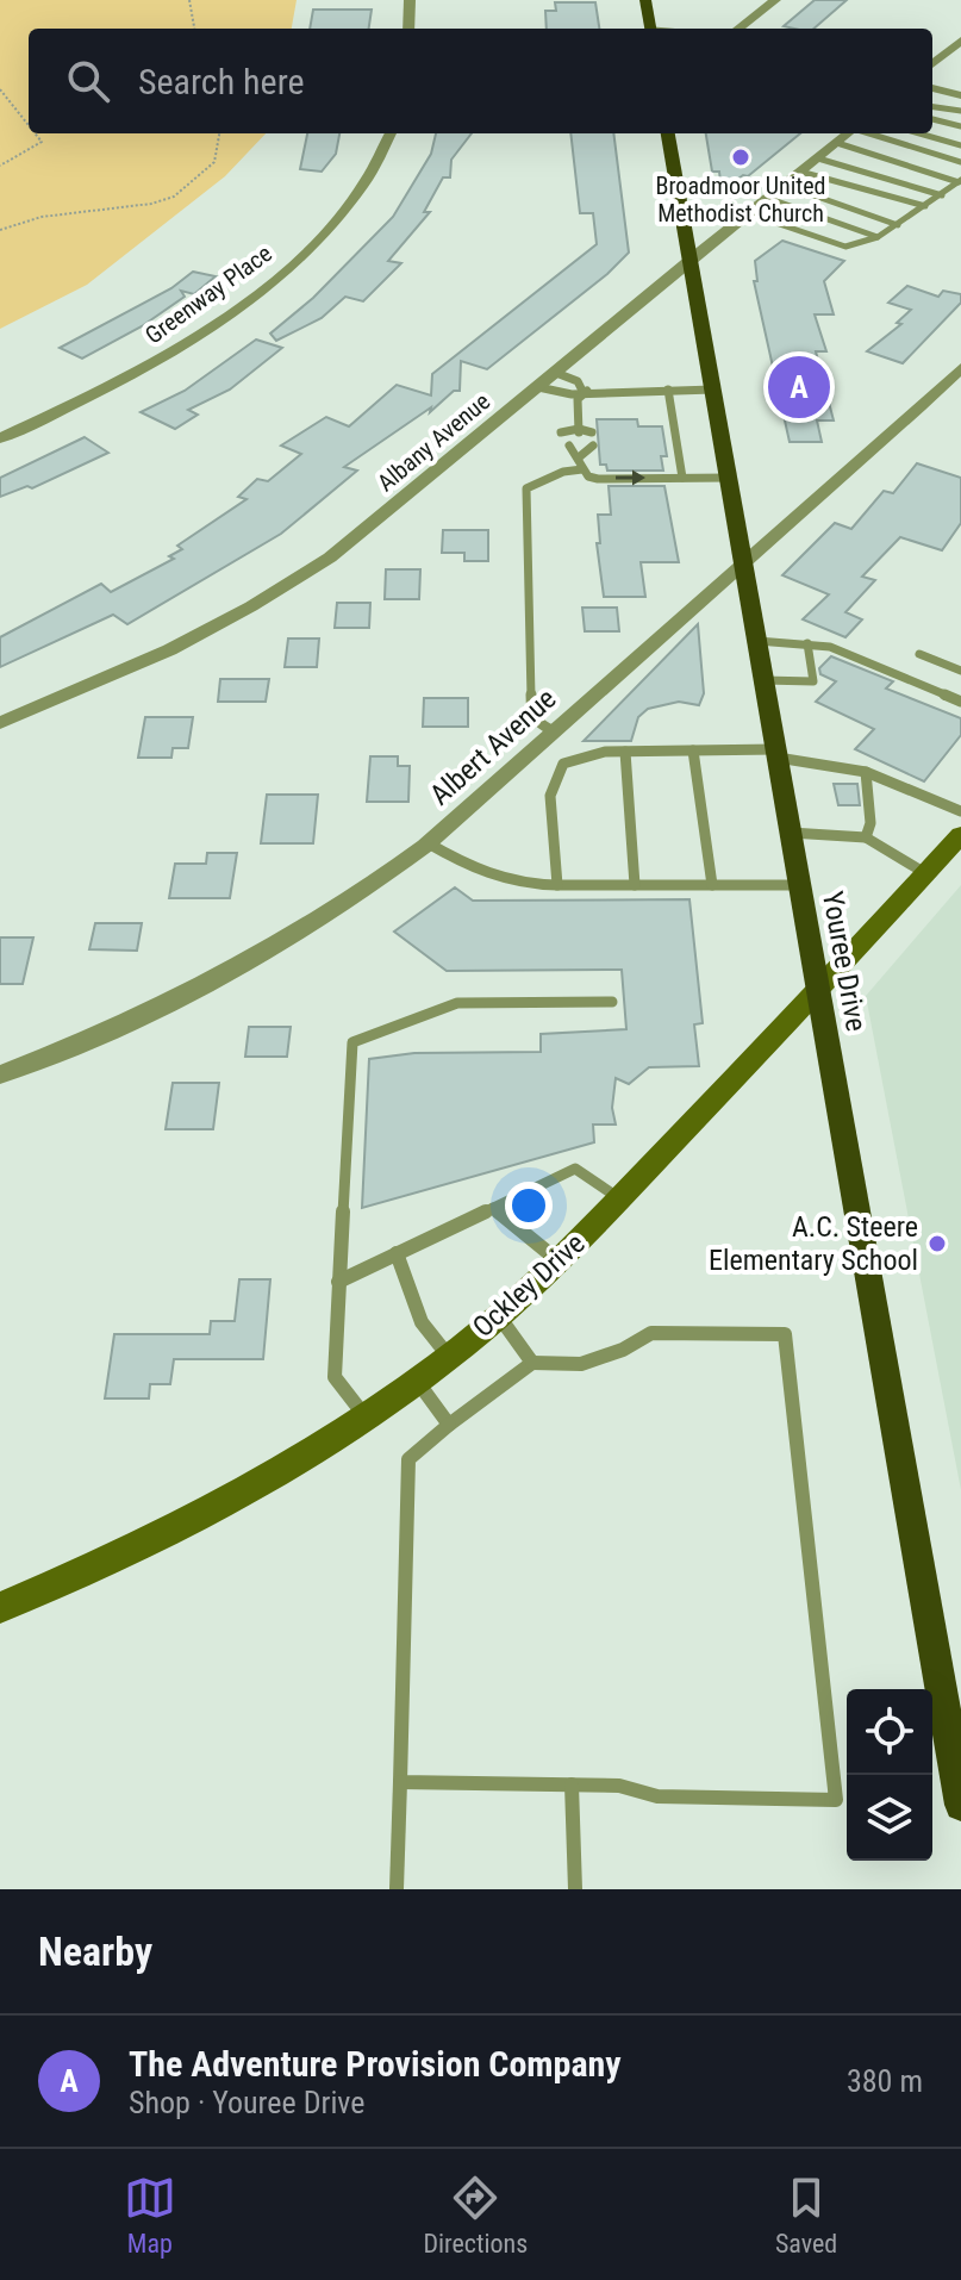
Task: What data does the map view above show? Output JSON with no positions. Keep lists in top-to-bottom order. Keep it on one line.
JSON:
{"streets":{"main road":["Youree Drive"],"street":["Greenway Place","Albany Avenue","Albert Avenue","Ockley Drive"]},"crossings":[["Albany Avenue","Youree Drive"],["Albert Avenue","Youree Drive"],["Youree Drive","Ockley Drive"]],"places":["Broadmoor United Methodist Church","A.C. Steere Elementary School"],"page":{"search":"Search here","pins":"A","heading":"Nearby","list":[{"mark":"A","name":"The Adventure Provision Company","note":"Shop · Youree Drive","value":"380 m"}],"nav":["Map","Directions","Saved"]}}
